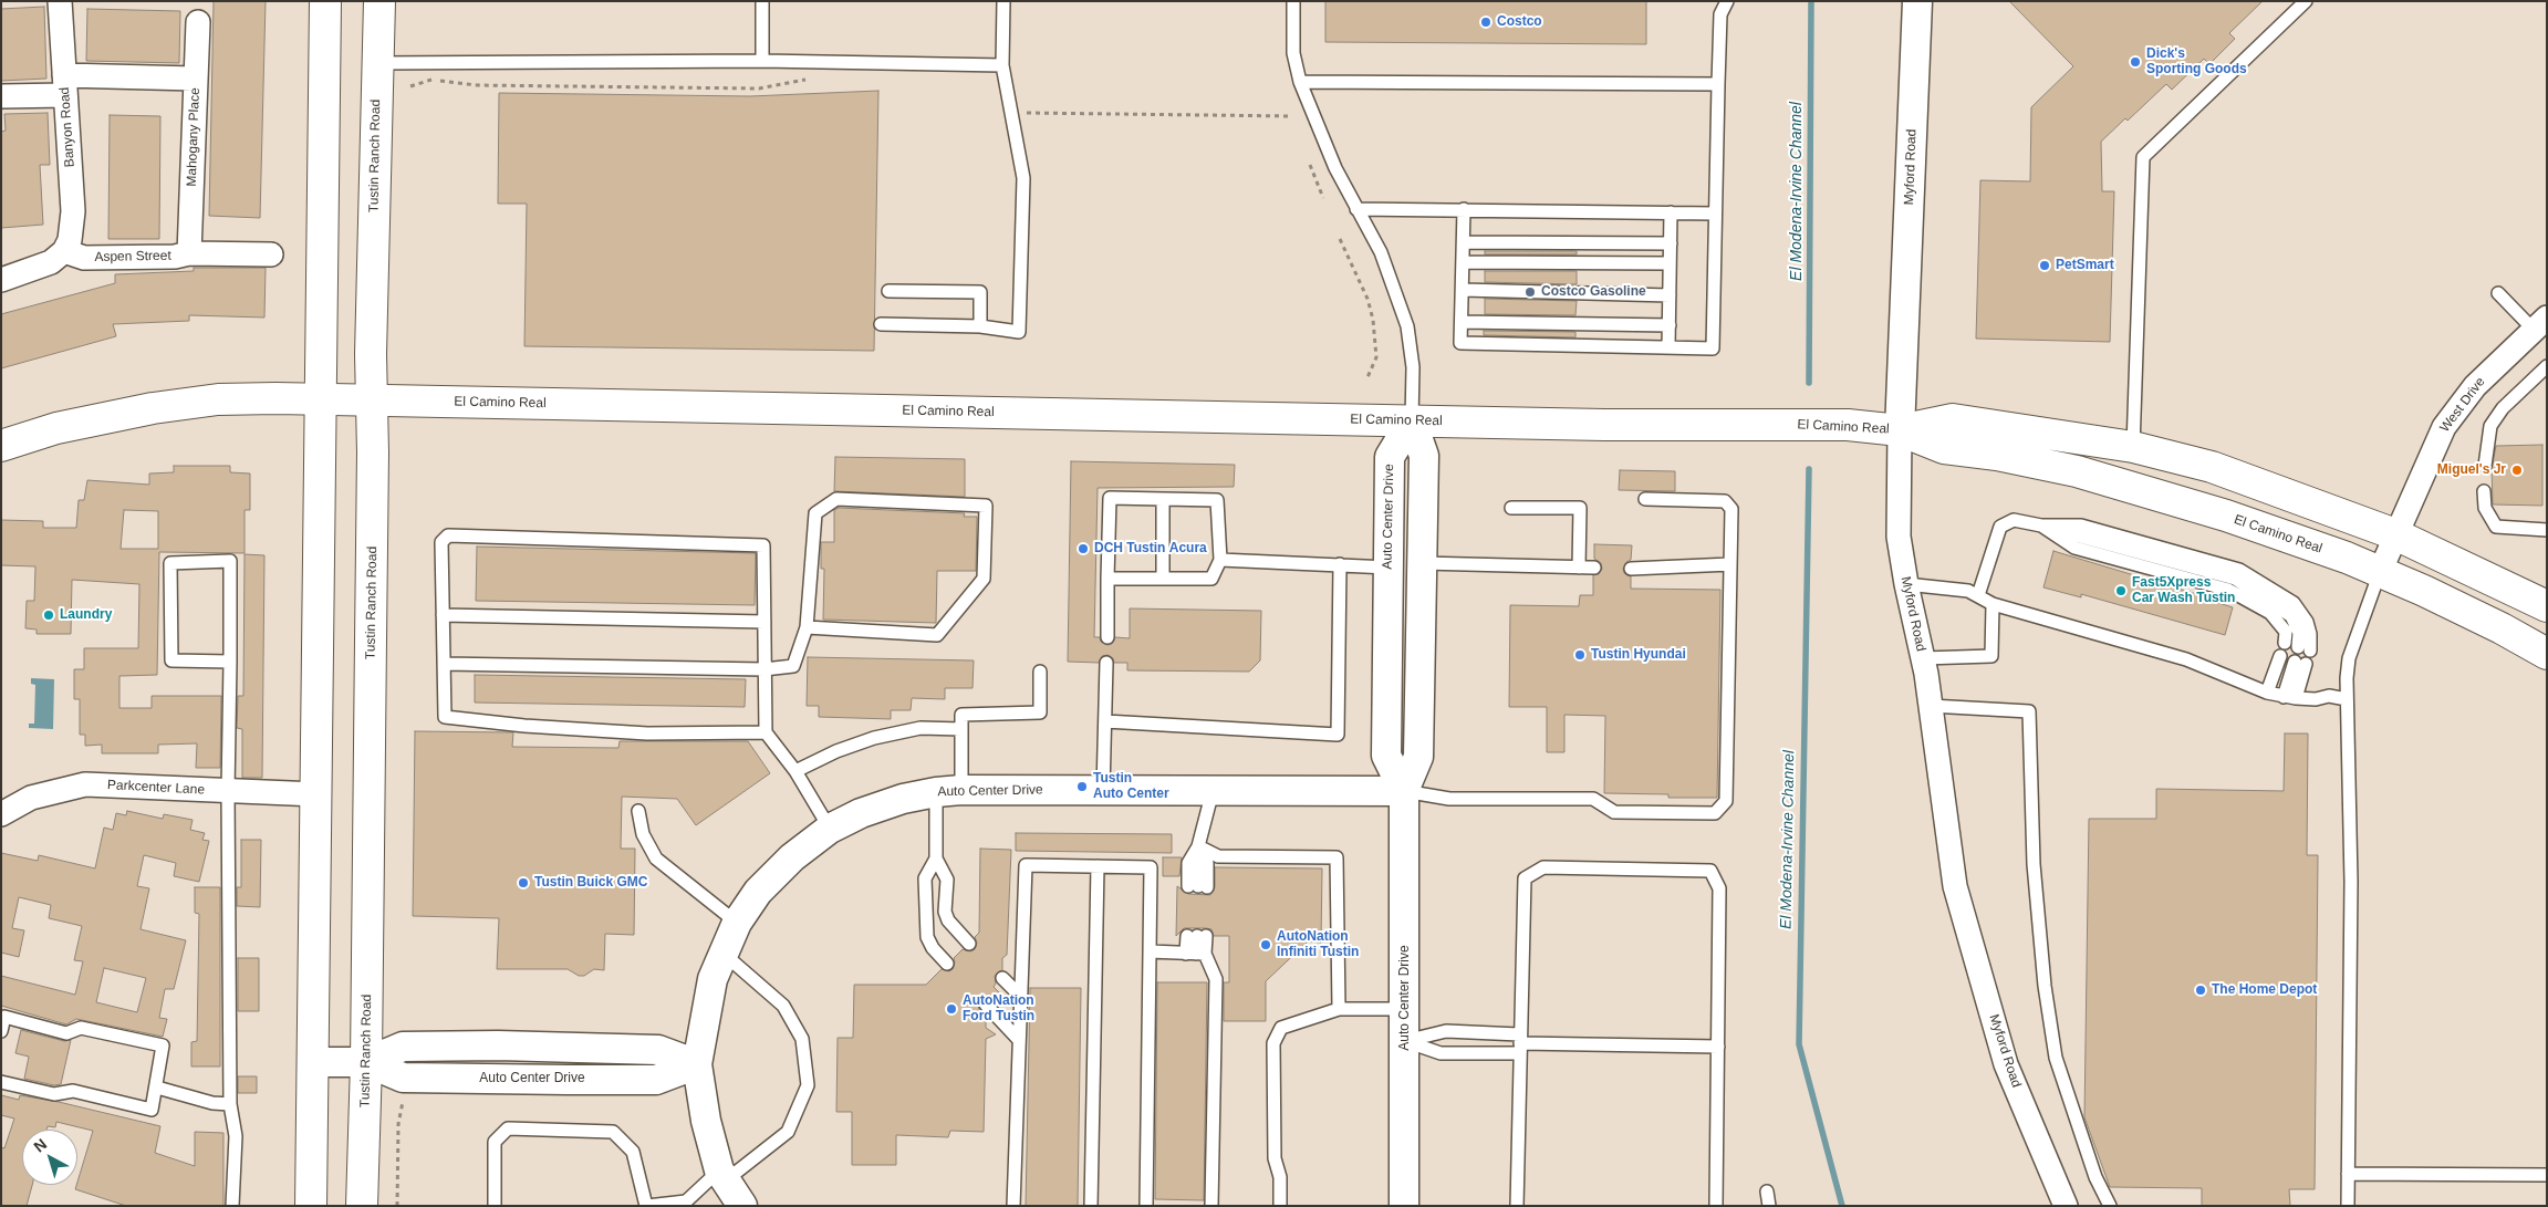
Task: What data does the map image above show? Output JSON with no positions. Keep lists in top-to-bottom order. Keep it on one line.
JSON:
{"streets":{"main road":["Tustin Ranch Road","El Camino Real"],"street":["Banyon Road","Mahogany Place","Myford Road","Aspen Street","West Drive","Auto Center Drive","Parkcenter Lane"]},"crossings":[["Banyon Road","Aspen Street"],["Mahogany Place","Aspen Street"],["Tustin Ranch Road","El Camino Real"],["Myford Road","El Camino Real"],["El Camino Real","West Drive"],["El Camino Real","Auto Center Drive"]],"water":["El Modena-Irvine Channel"],"places":["Costco","Dick's Sporting Goods","PetSmart","Costco Gasoline","Miguel's Jr","DCH Tustin Acura","Fast5Xpress Car Wash Tustin","Laundry","Tustin Hyundai","Tustin Auto Center","Tustin Buick GMC","AutoNation Infiniti Tustin","The Home Depot","AutoNation Ford Tustin"],"north":"top left"}
